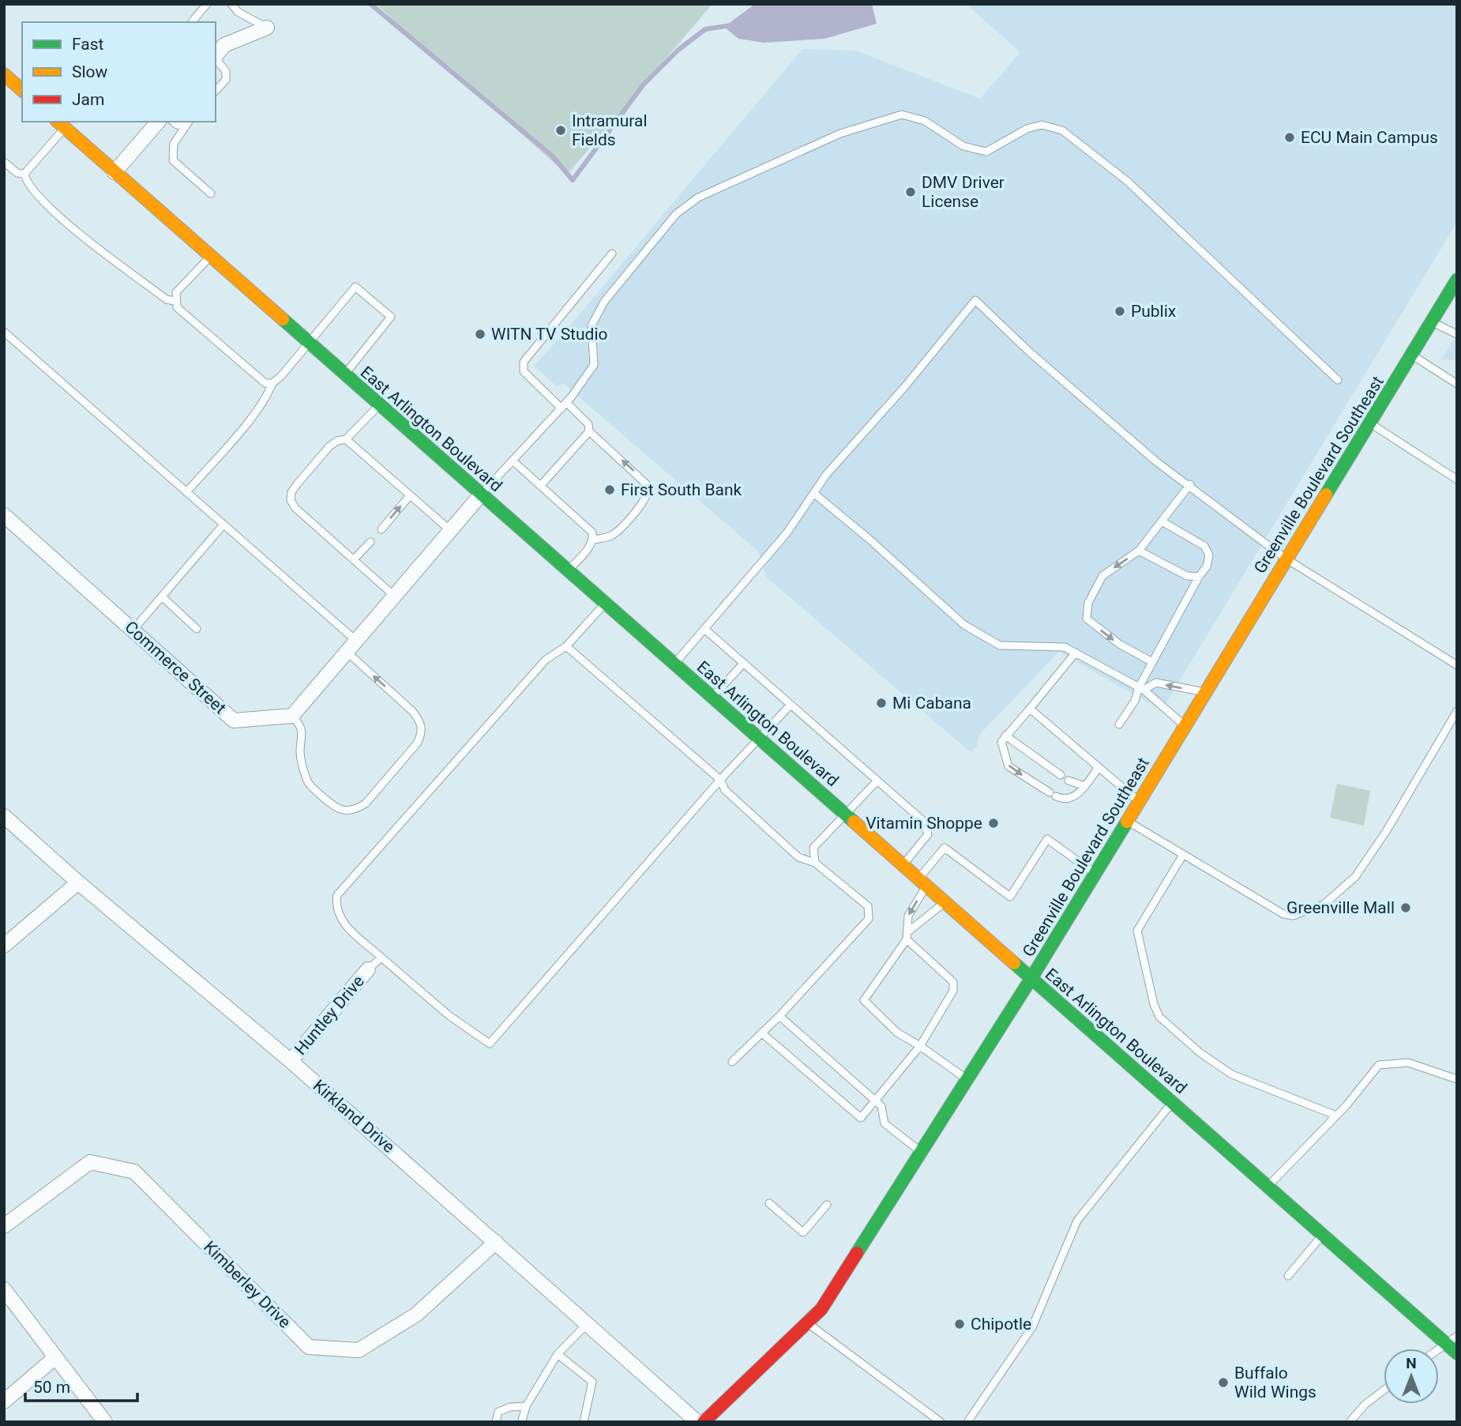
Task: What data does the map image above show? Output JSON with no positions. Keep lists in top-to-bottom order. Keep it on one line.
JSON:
{"streets":{"main road":["East Arlington Boulevard","Greenville Boulevard Southeast"],"street":["Commerce Street","Huntley Drive","Kirkland Drive","Kimberley Drive"]},"crossings":[["East Arlington Boulevard","Greenville Boulevard Southeast"],["Huntley Drive","Kirkland Drive"],["Kirkland Drive","Kimberley Drive"]],"places":["Intramural Fields","ECU Main Campus","DMV Driver License","Publix","WITN TV Studio","First South Bank","Mi Cabana","Vitamin Shoppe","Greenville Mall","Chipotle","Buffalo Wild Wings"],"legend":["Fast","Slow","Jam"],"scale_bar":"50 m","north":"top"}
